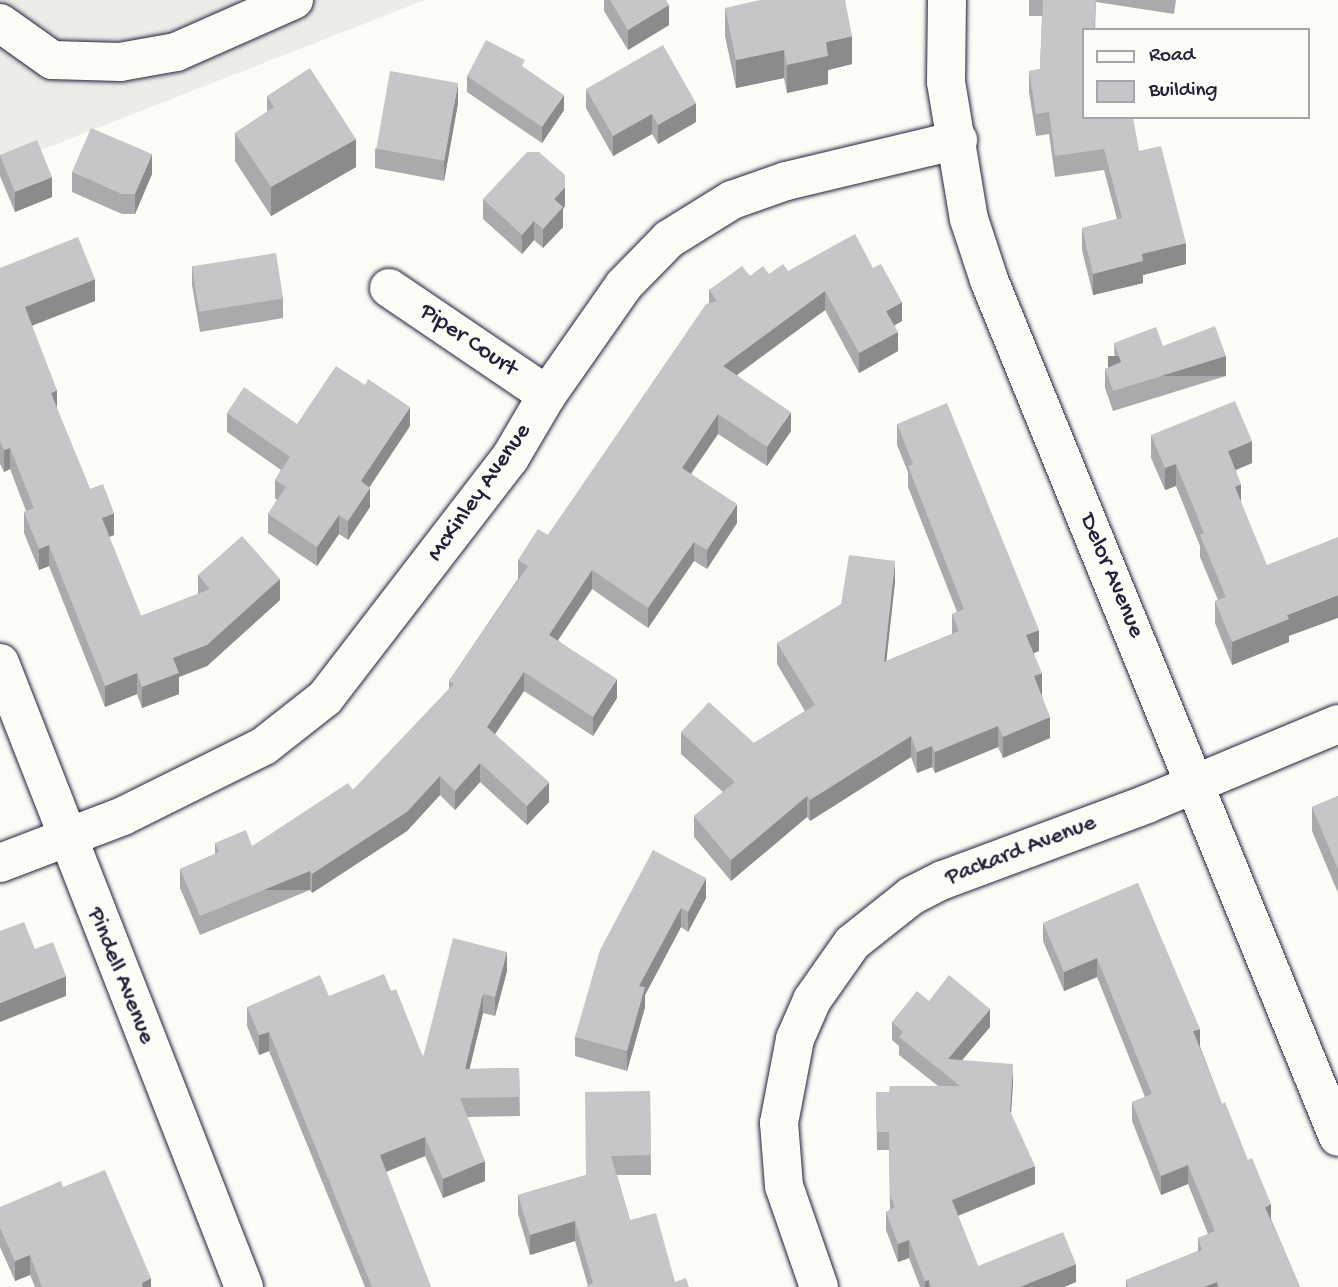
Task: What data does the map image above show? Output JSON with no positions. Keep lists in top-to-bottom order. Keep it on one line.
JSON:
{"streets":{"street":["Piper Court","McKinley Avenue","Delor Avenue","Packard Avenue","Pindell Avenue"]},"crossings":[["Piper Court","McKinley Avenue"],["McKinley Avenue","Delor Avenue"],["McKinley Avenue","Pindell Avenue"],["Delor Avenue","Packard Avenue"]],"legend":["Road","Building"]}
